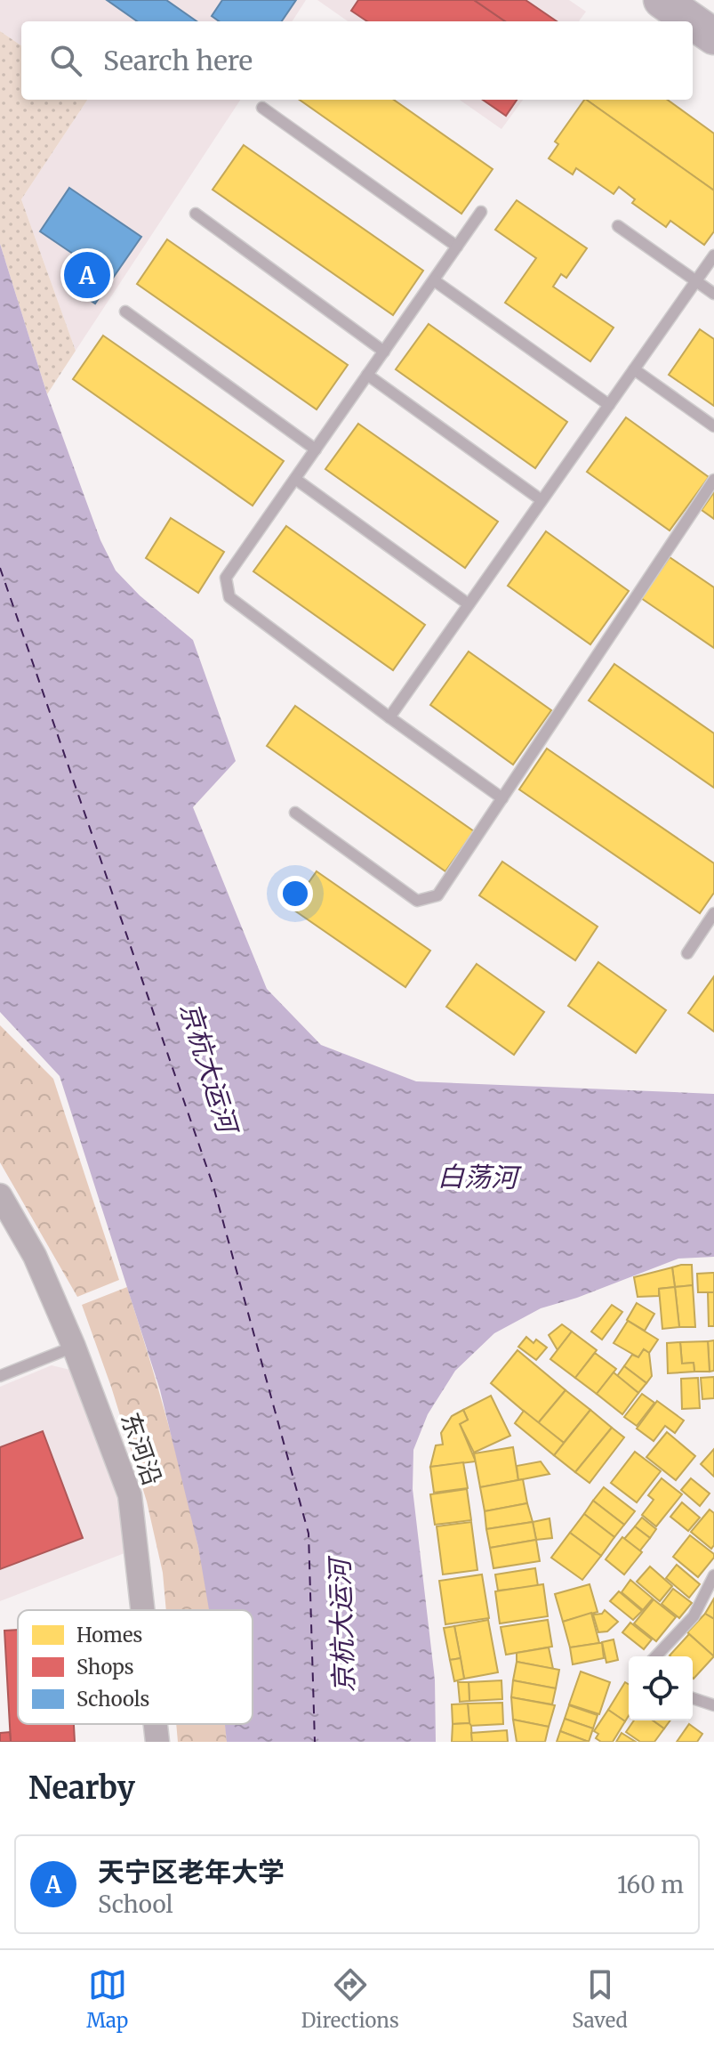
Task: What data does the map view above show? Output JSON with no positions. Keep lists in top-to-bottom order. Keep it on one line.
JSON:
{"streets":{"street":["东河沿"]},"water":["京杭大运河","白荡河"],"legend":["Homes","Shops","Schools"],"page":{"search":"Search here","pins":"A","heading":"Nearby","list":[{"mark":"A","name":"天宁区老年大学","note":"School","value":"160 m"}],"nav":["Map","Directions","Saved"]}}
